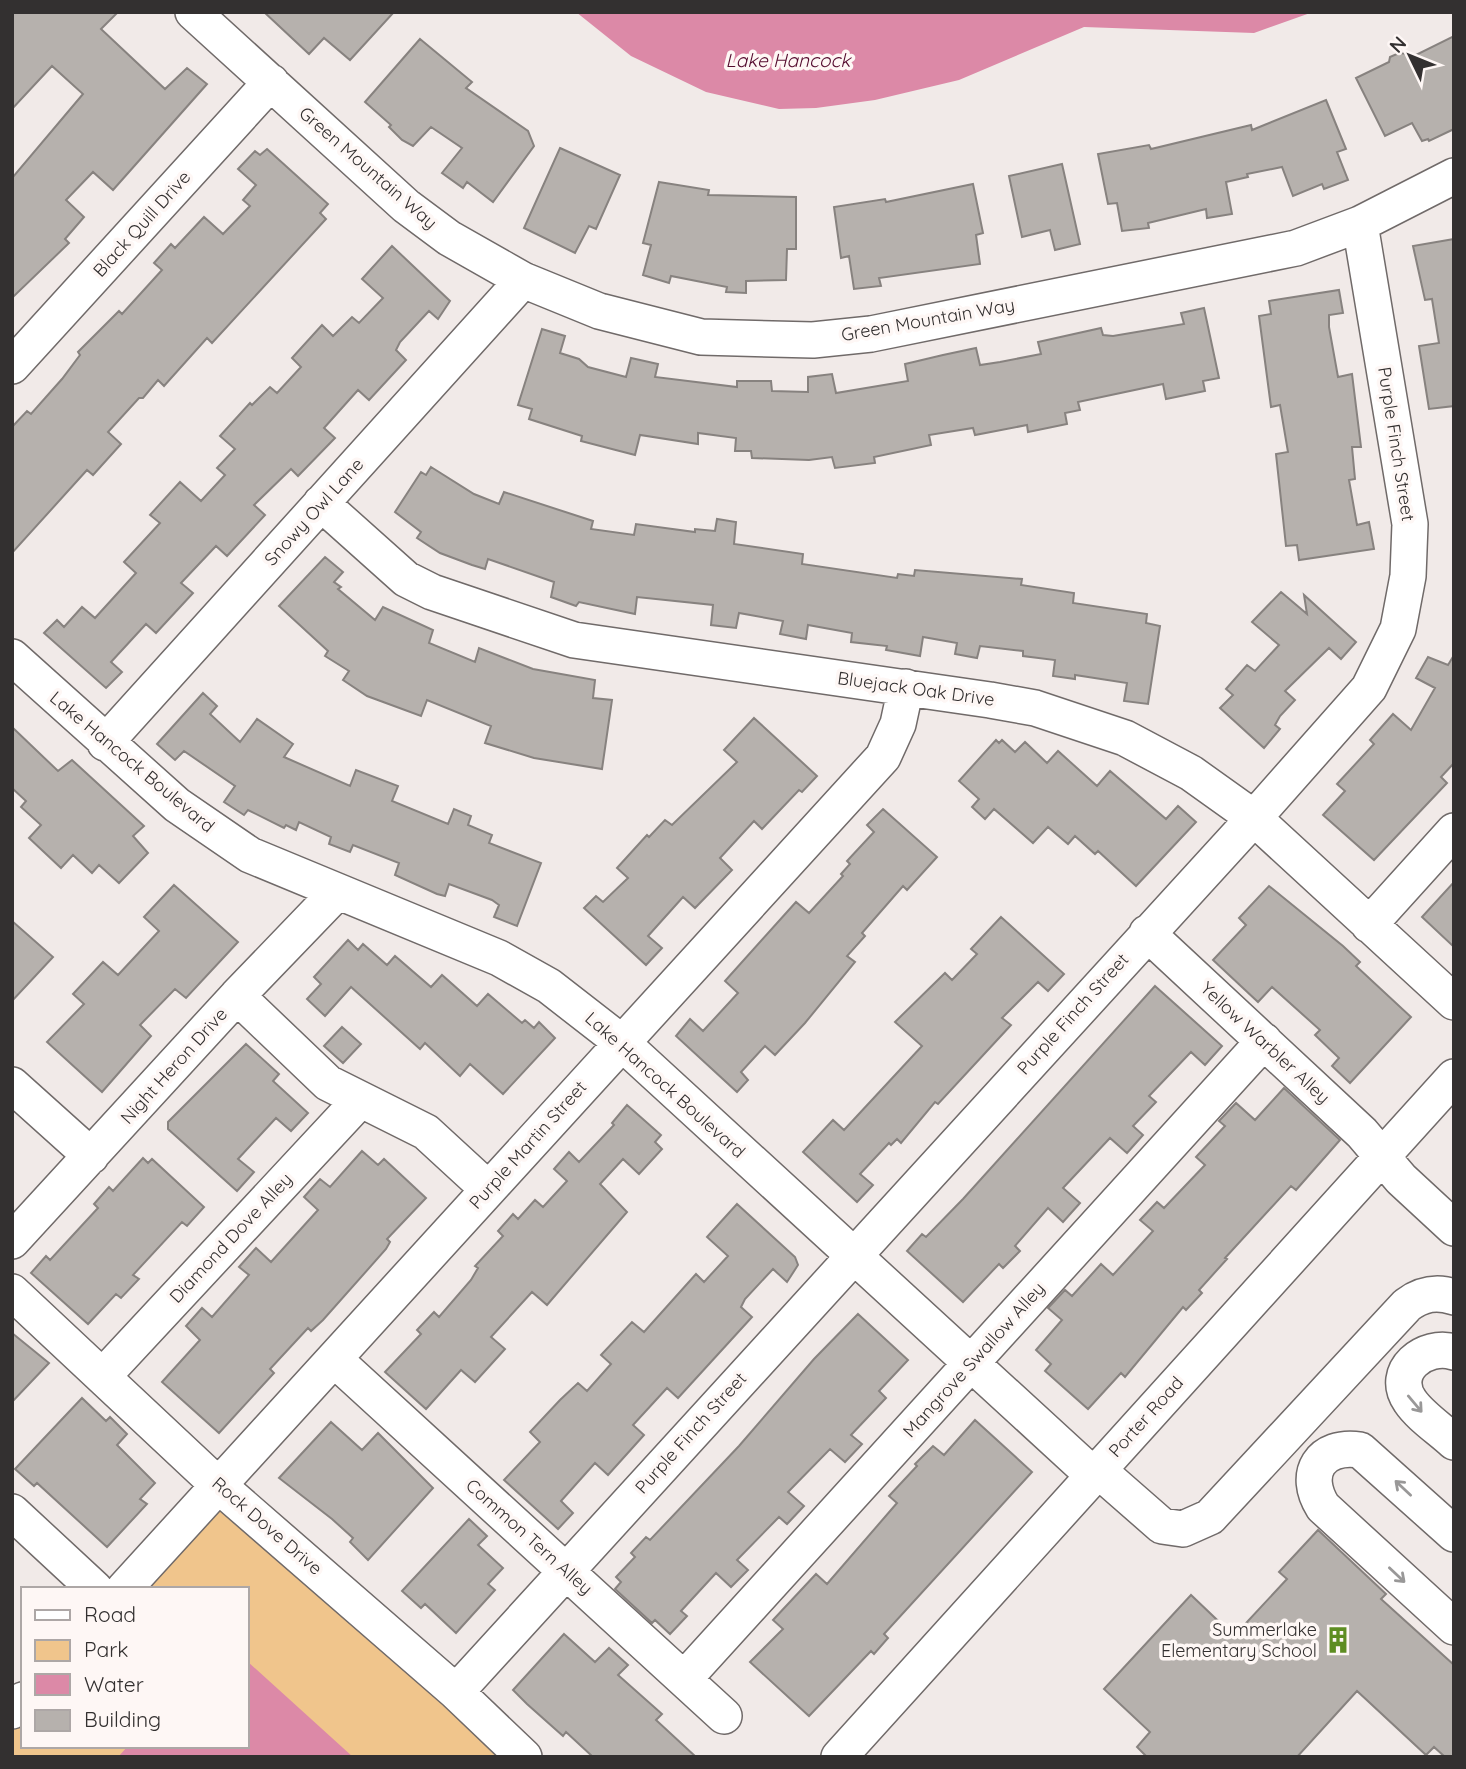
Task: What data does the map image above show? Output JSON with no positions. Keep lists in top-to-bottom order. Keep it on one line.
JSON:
{"streets":{"street":["Green Mountain Way","Black Quill Drive","Purple Finch Street","Snowy Owl Lane","Bluejack Oak Drive","Lake Hancock Boulevard","Yellow Warbler Alley","Night Heron Drive","Purple Martin Street","Diamond Dove Alley","Mangrove Swallow Alley","Porter Road","Rock Dove Drive","Common Tern Alley"]},"crossings":[["Green Mountain Way","Black Quill Drive"],["Green Mountain Way","Purple Finch Street"],["Green Mountain Way","Snowy Owl Lane"],["Purple Finch Street","Bluejack Oak Drive"],["Purple Finch Street","Lake Hancock Boulevard"],["Purple Finch Street","Yellow Warbler Alley"],["Purple Finch Street","Rock Dove Drive"],["Purple Finch Street","Common Tern Alley"],["Snowy Owl Lane","Bluejack Oak Drive"],["Snowy Owl Lane","Lake Hancock Boulevard"],["Bluejack Oak Drive","Purple Martin Street"],["Lake Hancock Boulevard","Night Heron Drive"],["Lake Hancock Boulevard","Purple Martin Street"],["Lake Hancock Boulevard","Mangrove Swallow Alley"],["Lake Hancock Boulevard","Porter Road"],["Yellow Warbler Alley","Mangrove Swallow Alley"],["Yellow Warbler Alley","Porter Road"],["Purple Martin Street","Rock Dove Drive"],["Purple Martin Street","Common Tern Alley"],["Diamond Dove Alley","Rock Dove Drive"],["Mangrove Swallow Alley","Common Tern Alley"]],"water":["Lake Hancock"],"places":{"building":["Summerlake Elementary School"]},"legend":["Road","Park","Water","Building"],"north":"top left"}
